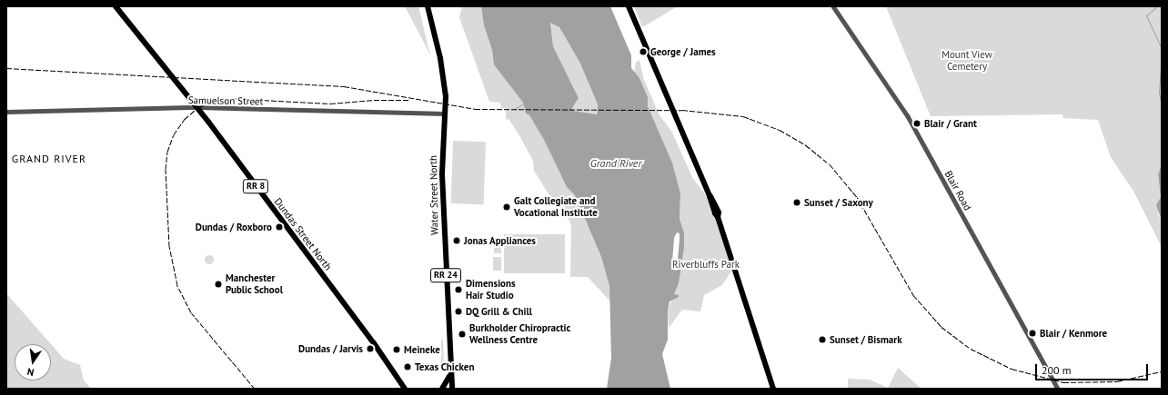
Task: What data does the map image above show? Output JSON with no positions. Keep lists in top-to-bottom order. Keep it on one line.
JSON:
{"streets":{"main road":["RR 8","Water Street North","Dundas Street North","RR 24"],"street":["Samuelson Street","Blair Road"]},"crossings":[["Samuelson Street","Water Street North"]],"districts":["GRAND RIVER"],"water":["Grand River"],"parks":["Mount View Cemetery","Riverbluffs Park"],"places":["George / James","Blair / Grant","Sunset / Saxony","Galt Collegiate and Vocational Institute","Dundas / Roxboro","Jonas Appliances","Manchester Public School","Dimensions Hair Studio","DQ Grill & Chill","Blair / Kenmore","Burkholder Chiropractic Wellness Centre","Sunset / Bismark","Dundas / Jarvis","Meineke","Texas Chicken"],"scale_bar":"200 m","north":"bottom"}
